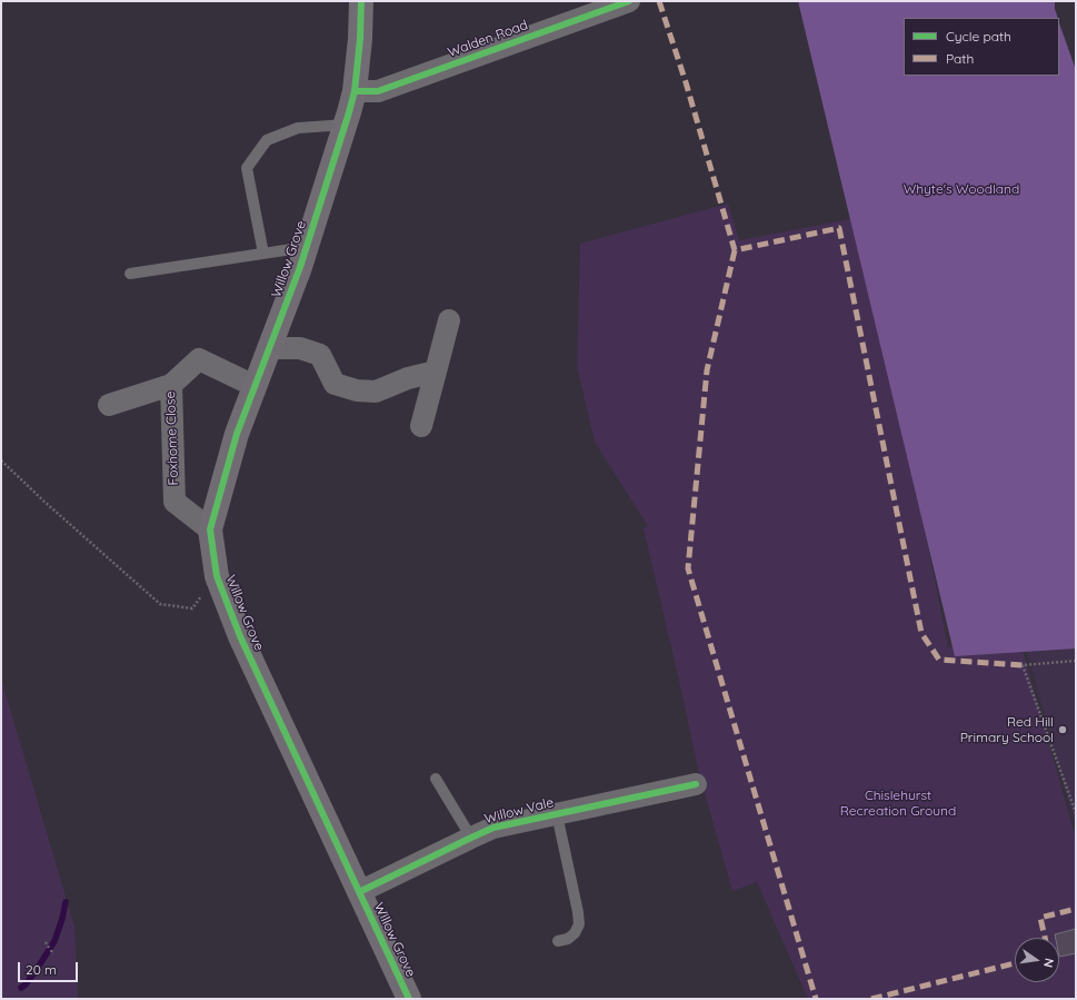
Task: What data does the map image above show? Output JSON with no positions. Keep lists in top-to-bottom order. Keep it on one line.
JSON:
{"streets":{"street":["Walden Road","Willow Grove","Foxhome Close","Willow Vale"]},"crossings":[["Walden Road","Willow Grove"],["Willow Grove","Foxhome Close"],["Willow Grove","Willow Vale"]],"parks":["Whyte's Woodland","Chislehurst Recreation Ground"],"places":["Red Hill Primary School"],"legend":["Cycle path","Path"],"scale_bar":"20 m","north":"right"}
